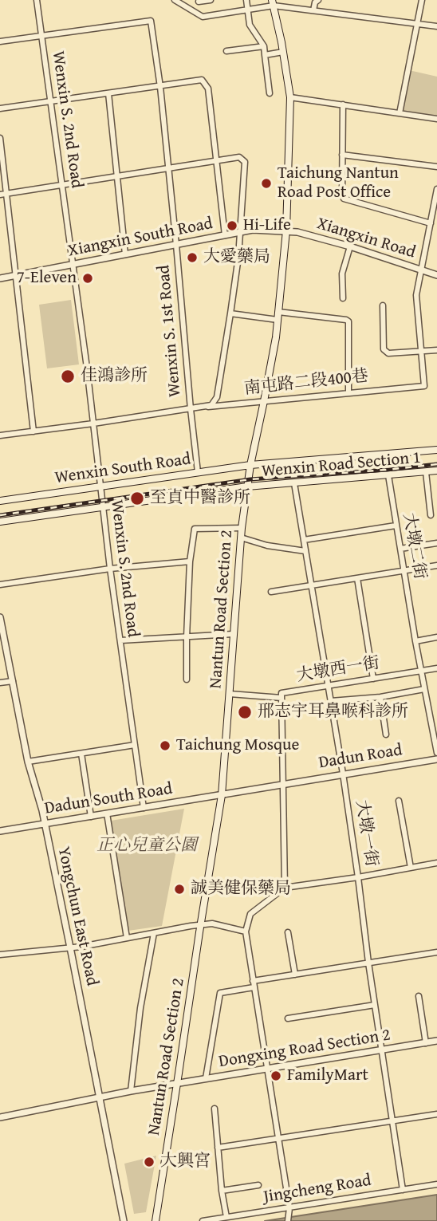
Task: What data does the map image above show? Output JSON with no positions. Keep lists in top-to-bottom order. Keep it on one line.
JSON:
{"streets":{"main road":["Wenxin Road Section 1","Wenxin South Road","Nantun Road Section 2"],"street":["Wenxin S. 2nd Road","Xiangxin South Road","Xiangxin Road","Wenxin S. 1st Road","南屯路二段400巷","大墩二街","大墩西一街","Dadun Road","Dadun South Road","大墩一街","Yongchun East Road","Dongxing Road Section 2","Jingcheng Road"]},"crossings":[["Wenxin S. 2nd Road","Xiangxin South Road"],["Wenxin S. 2nd Road","Wenxin S. 1st Road"],["Wenxin S. 2nd Road","Wenxin South Road"],["Wenxin S. 2nd Road","Dadun South Road"],["Xiangxin South Road","Xiangxin Road"],["Xiangxin South Road","Wenxin S. 1st Road"],["Xiangxin South Road","Nantun Road Section 2"],["Xiangxin Road","Nantun Road Section 2"],["Wenxin S. 1st Road","南屯路二段400巷"],["Wenxin S. 1st Road","Wenxin South Road"],["南屯路二段400巷","Nantun Road Section 2"],["Wenxin Road Section 1","Wenxin South Road"],["Wenxin Road Section 1","大墩二街"],["Wenxin Road Section 1","Nantun Road Section 2"],["Wenxin Road Section 1","大墩一街"],["Wenxin South Road","Nantun Road Section 2"],["大墩二街","大墩西一街"],["Nantun Road Section 2","Dadun Road"],["Nantun Road Section 2","Dadun South Road"],["Nantun Road Section 2","Dongxing Road Section 2"],["大墩西一街","Dadun Road"],["大墩西一街","大墩一街"],["Dadun Road","Dadun South Road"],["Dadun Road","大墩一街"],["Dadun South Road","Yongchun East Road"],["大墩一街","Dongxing Road Section 2"],["大墩一街","Jingcheng Road"],["Yongchun East Road","Dongxing Road Section 2"]],"parks":["正心兒童公園"],"places":["Taichung Nantun Road Post Office","Hi-Life","大愛藥局","7-Eleven","佳鴻診所","至貞中醫診所","邢志宇耳鼻喉科診所","Taichung Mosque","誠美健保藥局","FamilyMart","大興宮"]}
